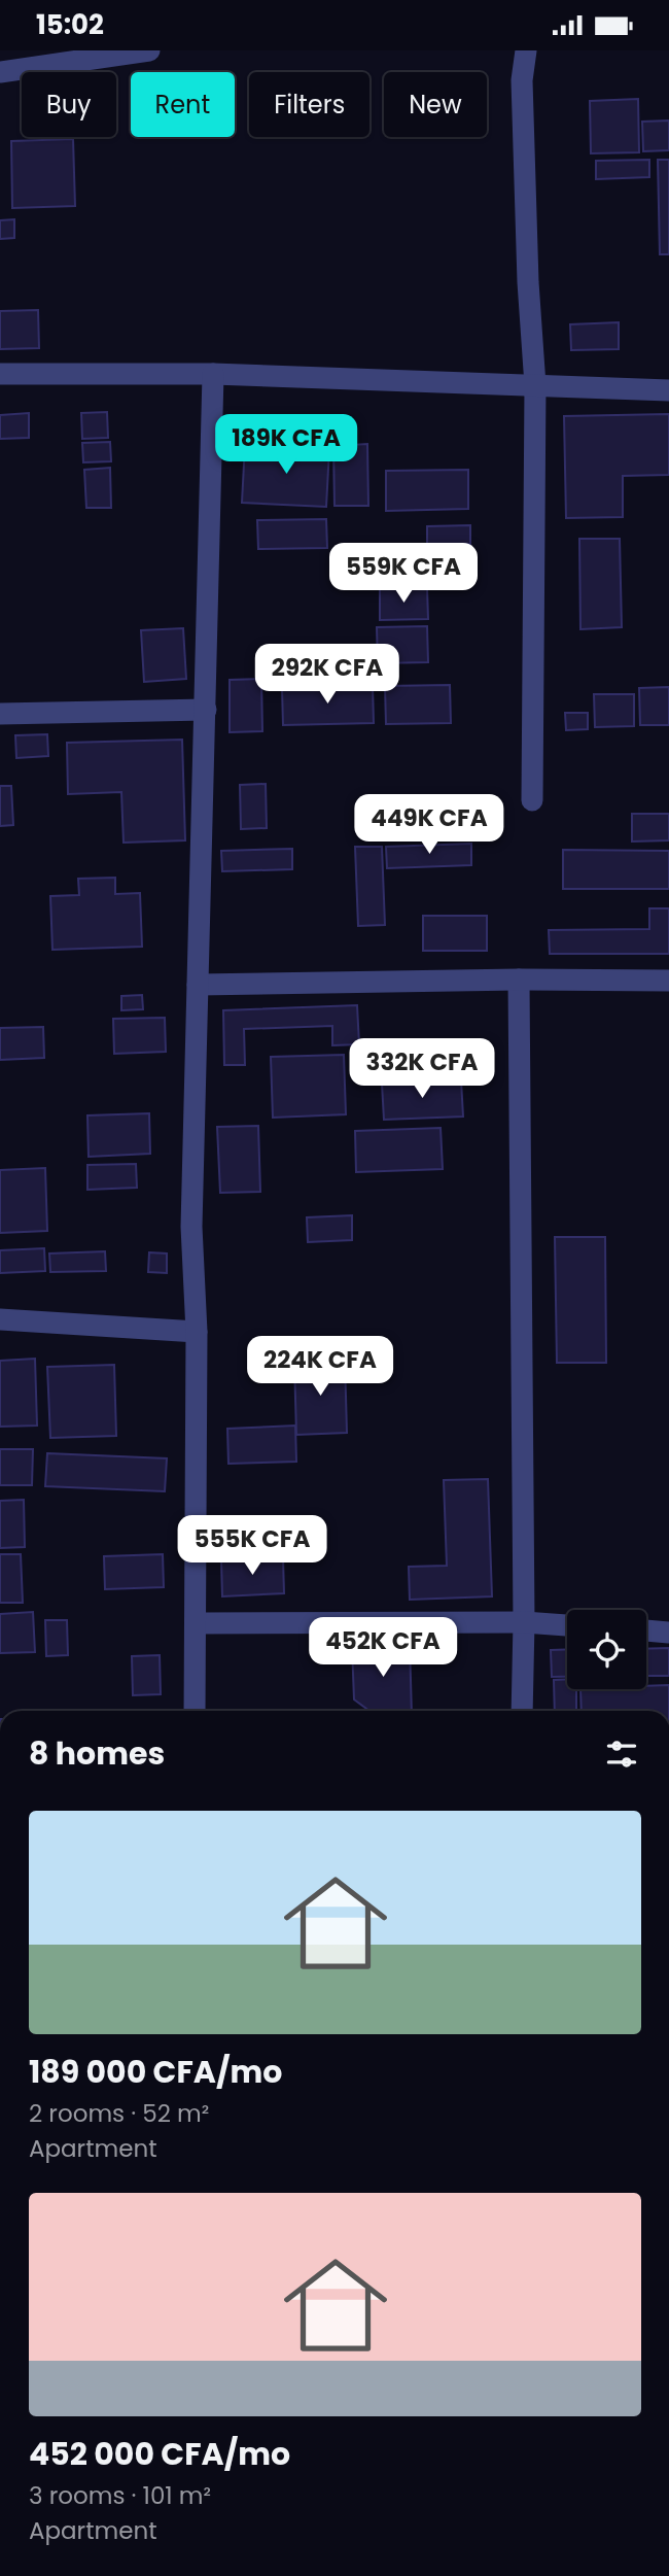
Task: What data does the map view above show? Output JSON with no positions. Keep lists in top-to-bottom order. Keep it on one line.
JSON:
{"page":{"status":"15:02","chip":["Buy","Rent","Filters","New"],"price":["189K CFA","559K CFA","292K CFA","449K CFA","332K CFA","224K CFA","555K CFA","452K CFA"],"heading":"8 homes","list":[{"name":"189 000 CFA/mo","note":"2 rooms · 52 m² · Apartment"},{"name":"452 000 CFA/mo","note":"3 rooms · 101 m² · Apartment"}]}}
